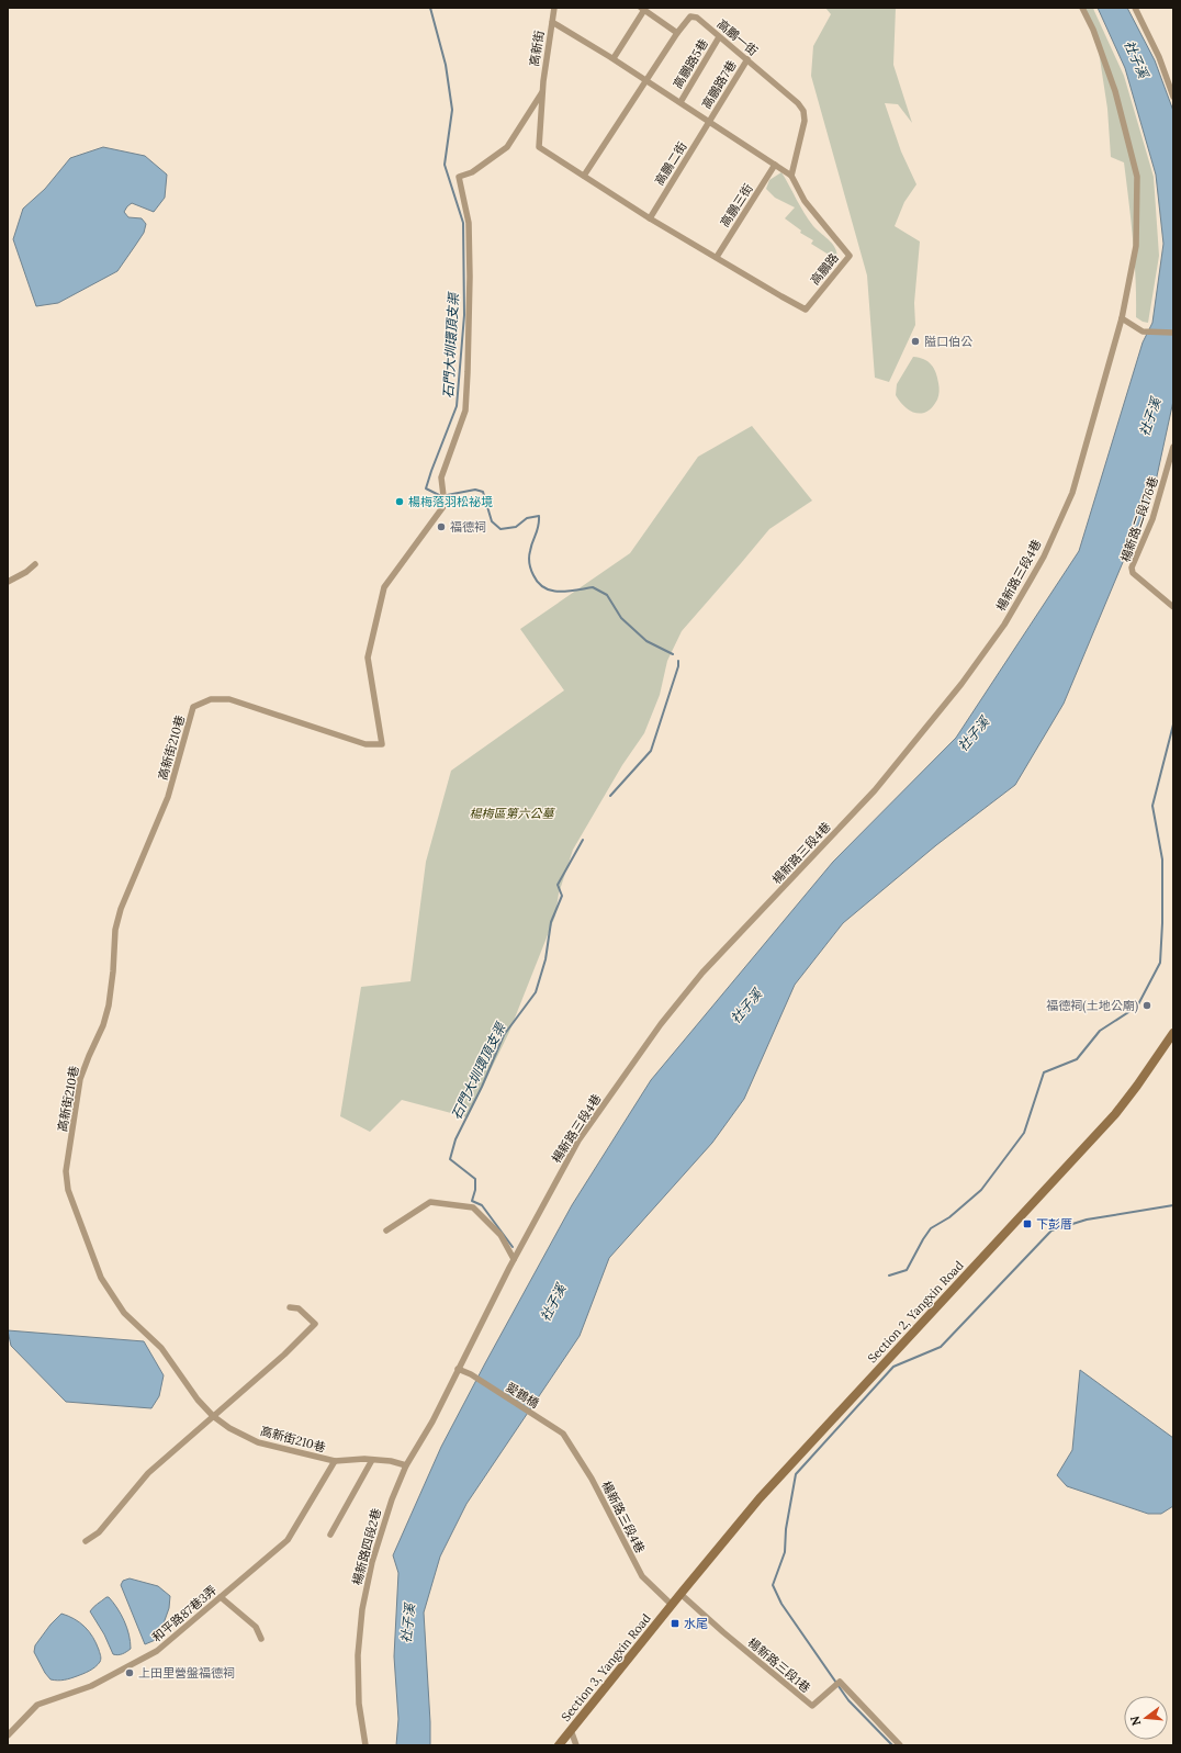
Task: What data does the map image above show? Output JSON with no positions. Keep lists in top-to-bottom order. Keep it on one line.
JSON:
{"streets":{"main road":["Section 2, Yangxin Road","Section 3, Yangxin Road"],"street":["高鵬一街","高新街","高鵬路5巷","高鵬路7巷","高鵬二街","高鵬三街","高鵬路","楊新路二段176巷","楊新路三段4巷","高新街210巷","愛鶴橋","楊新路四段2巷","和平路87巷3弄","楊新路三段1巷"]},"crossings":[["高鵬一街","高鵬路5巷"],["高鵬一街","高鵬路7巷"],["高鵬一街","高鵬路"],["高新街","高鵬路"],["高新街","高新街210巷"],["高鵬路5巷","高鵬路"],["高鵬路7巷","高鵬二街"],["高鵬路7巷","高鵬路"],["高鵬二街","高鵬路"],["高鵬三街","高鵬路"],["高鵬路","高新街210巷"],["楊新路三段4巷","Section 2, Yangxin Road"],["楊新路三段4巷","愛鶴橋"],["楊新路三段4巷","楊新路四段2巷"],["楊新路三段4巷","Section 3, Yangxin Road"],["高新街210巷","楊新路四段2巷"],["高新街210巷","和平路87巷3弄"],["Section 2, Yangxin Road","楊新路三段1巷"],["Section 2, Yangxin Road","Section 3, Yangxin Road"],["愛鶴橋","楊新路四段2巷"]],"water":["社子溪","石門大圳環頂支渠"],"parks":["楊梅區第六公墓"],"places":{"other":["隘口伯公","楊梅落羽松祕境","福德祠","福德祠(土地公廟)","上田里營盤福德祠"],"transit":["下彭厝","水尾"]},"north":"left"}
